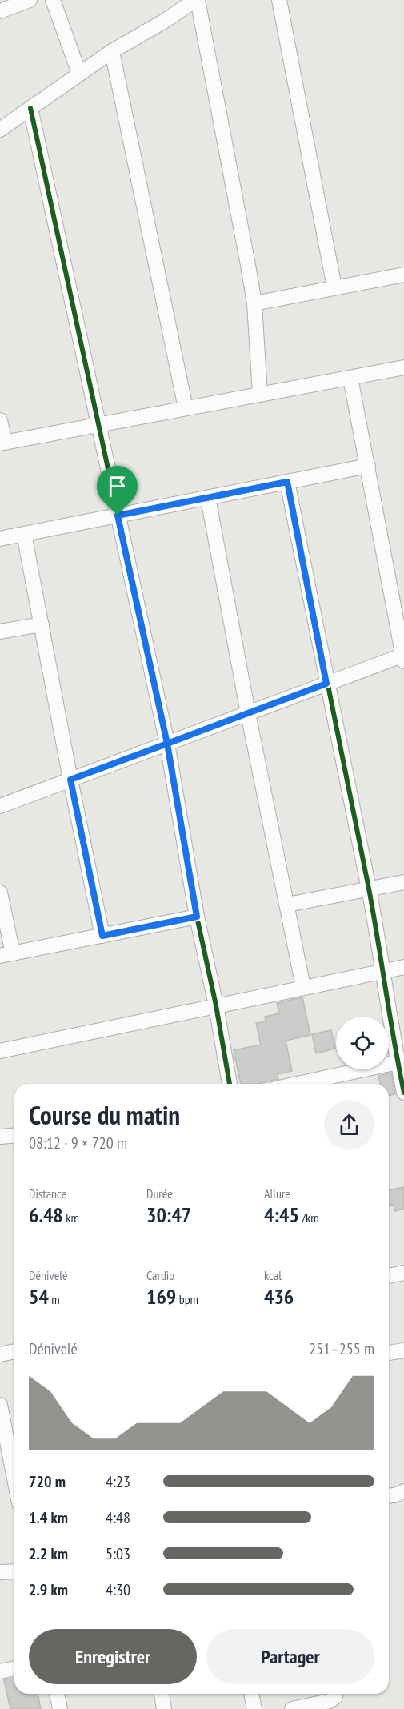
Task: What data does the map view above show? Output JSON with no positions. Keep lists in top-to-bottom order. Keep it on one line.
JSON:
{"page":{"heading":["Course du matin","08:12 · 9 × 720 m"],"stats":[["Distance","6.48 km"],["Durée","30:47"],["Allure","4:45 /km"],["Dénivelé","54 m"],["Cardio","169 bpm"],["kcal","436"]],"chart":["Dénivelé","251–255 m"],"list":[{"name":"720 m","note":"4:23"},{"name":"1.4 km","note":"4:48"},{"name":"2.2 km","note":"5:03"},{"name":"2.9 km","note":"4:30"}],"buttons":["Enregistrer","Partager"]}}
